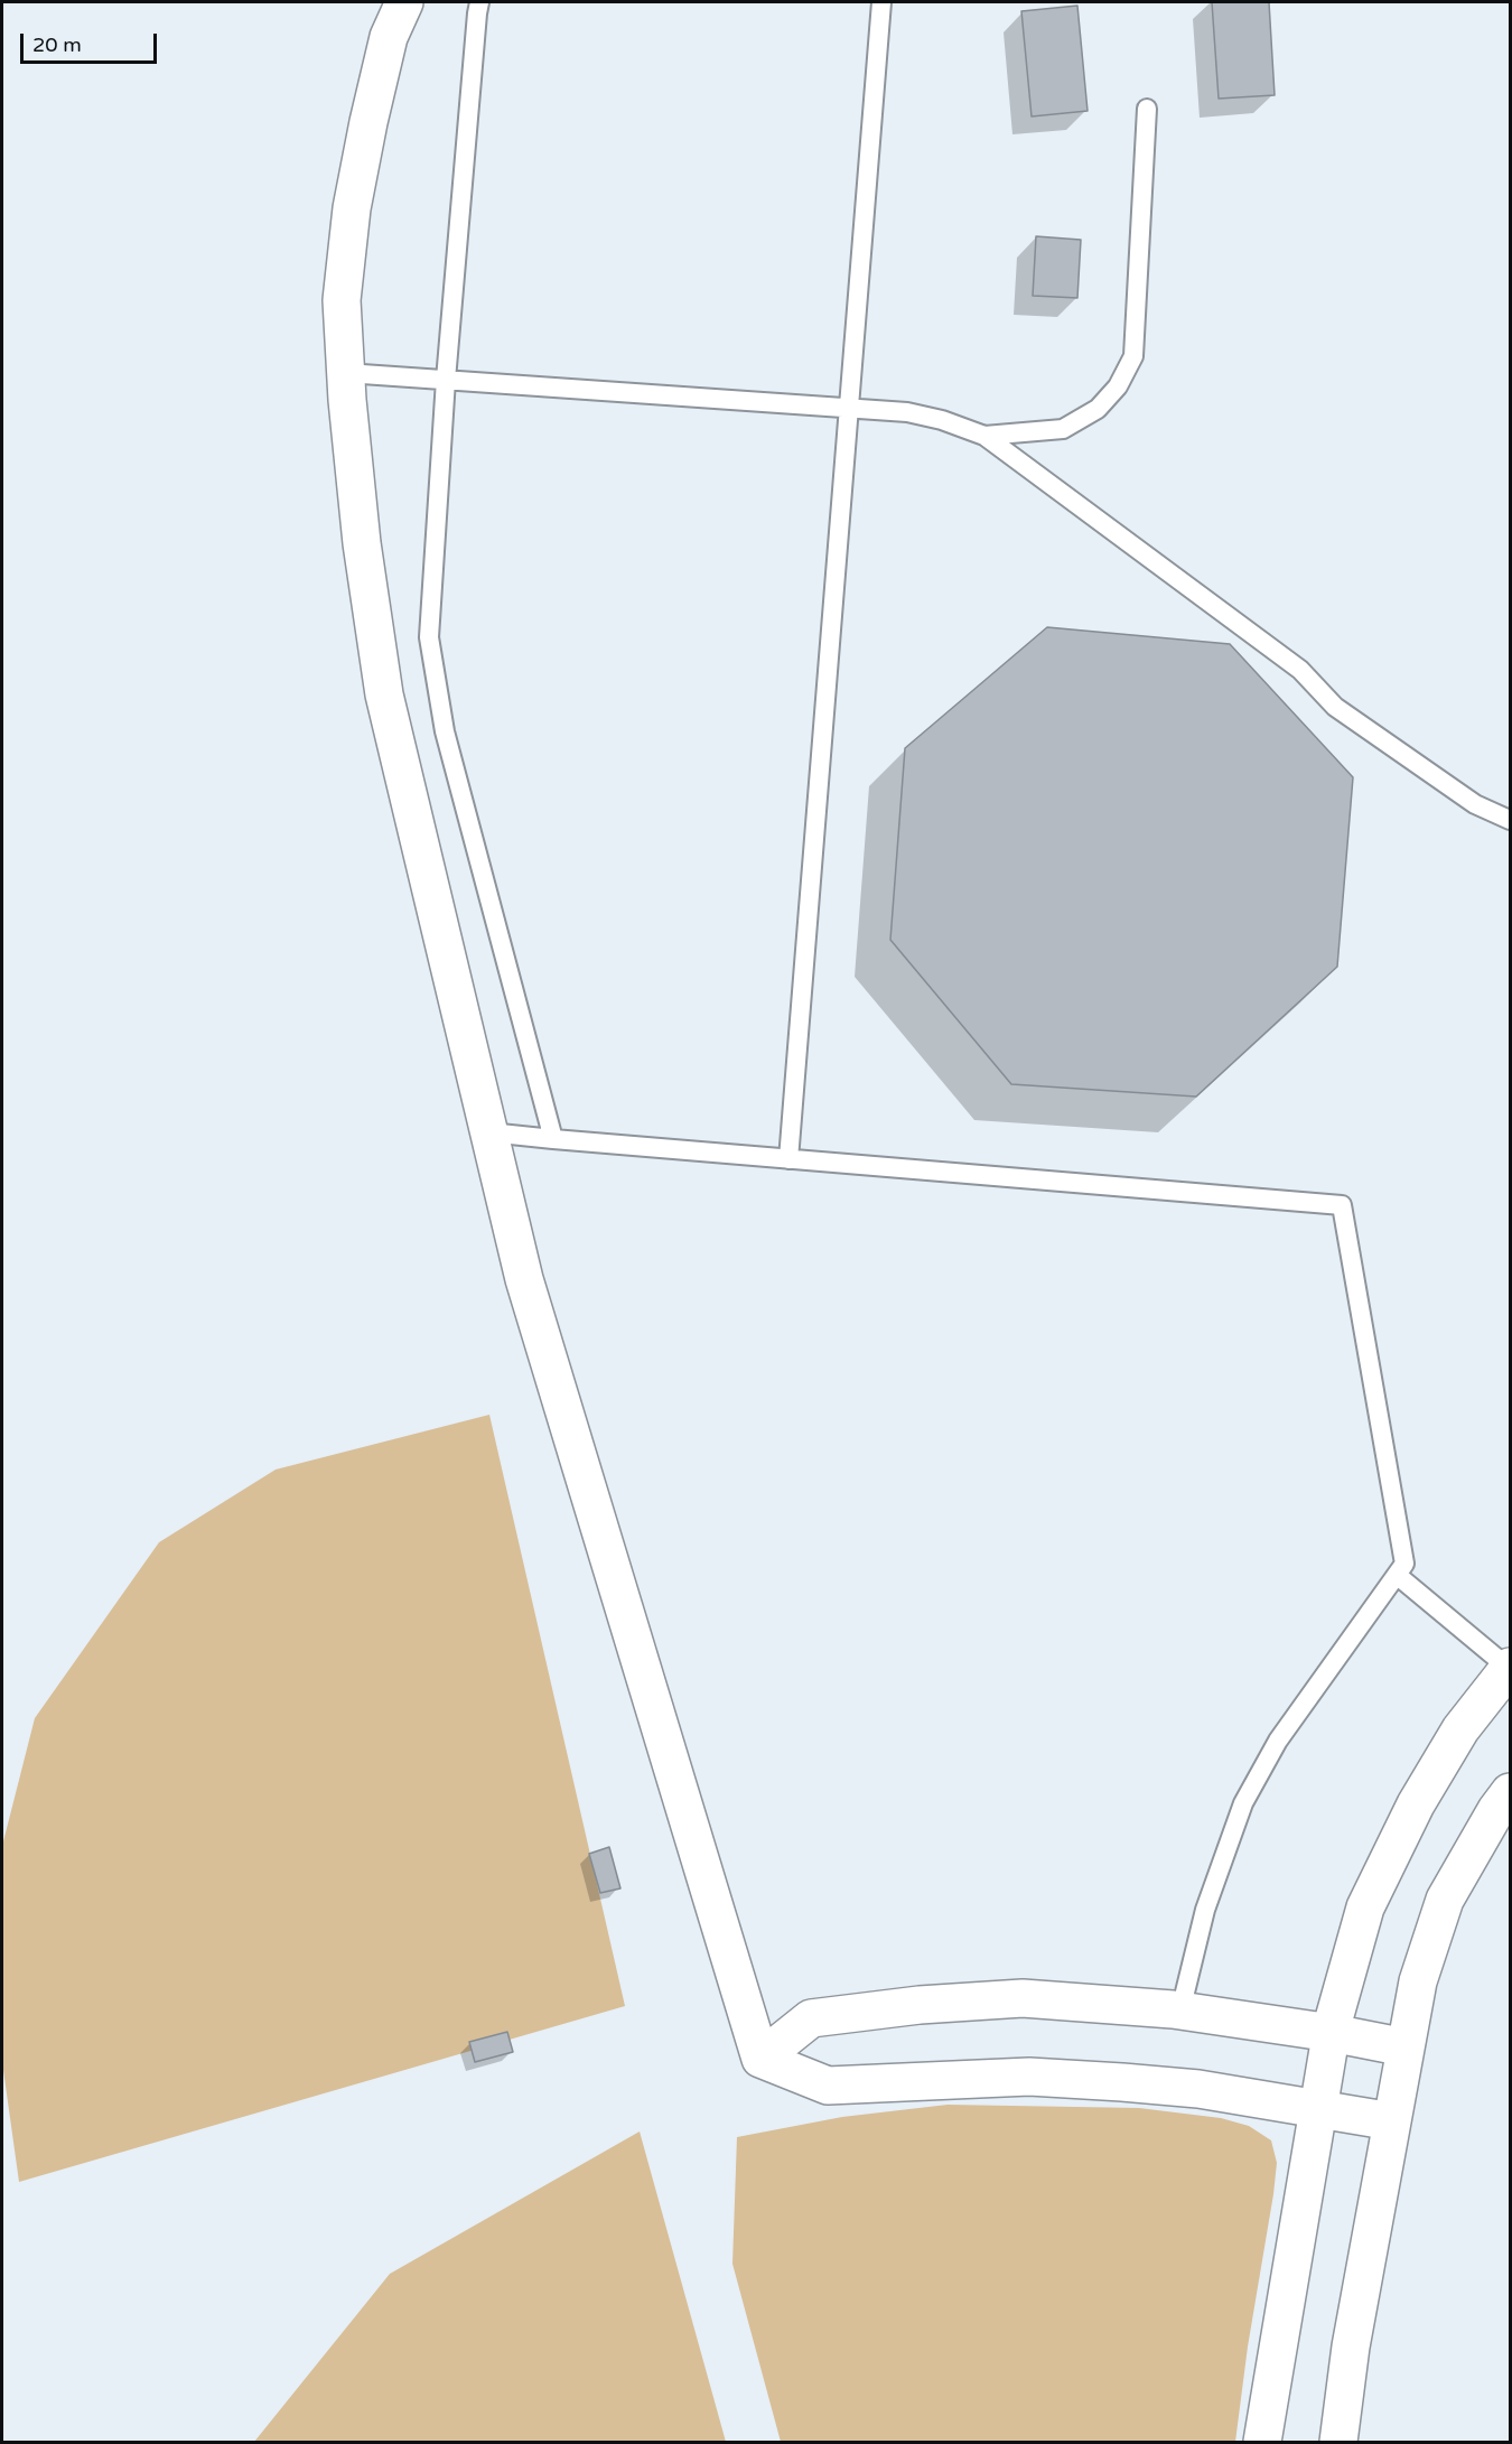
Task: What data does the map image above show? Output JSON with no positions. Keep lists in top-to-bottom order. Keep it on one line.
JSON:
{"scale_bar":"20 m"}
